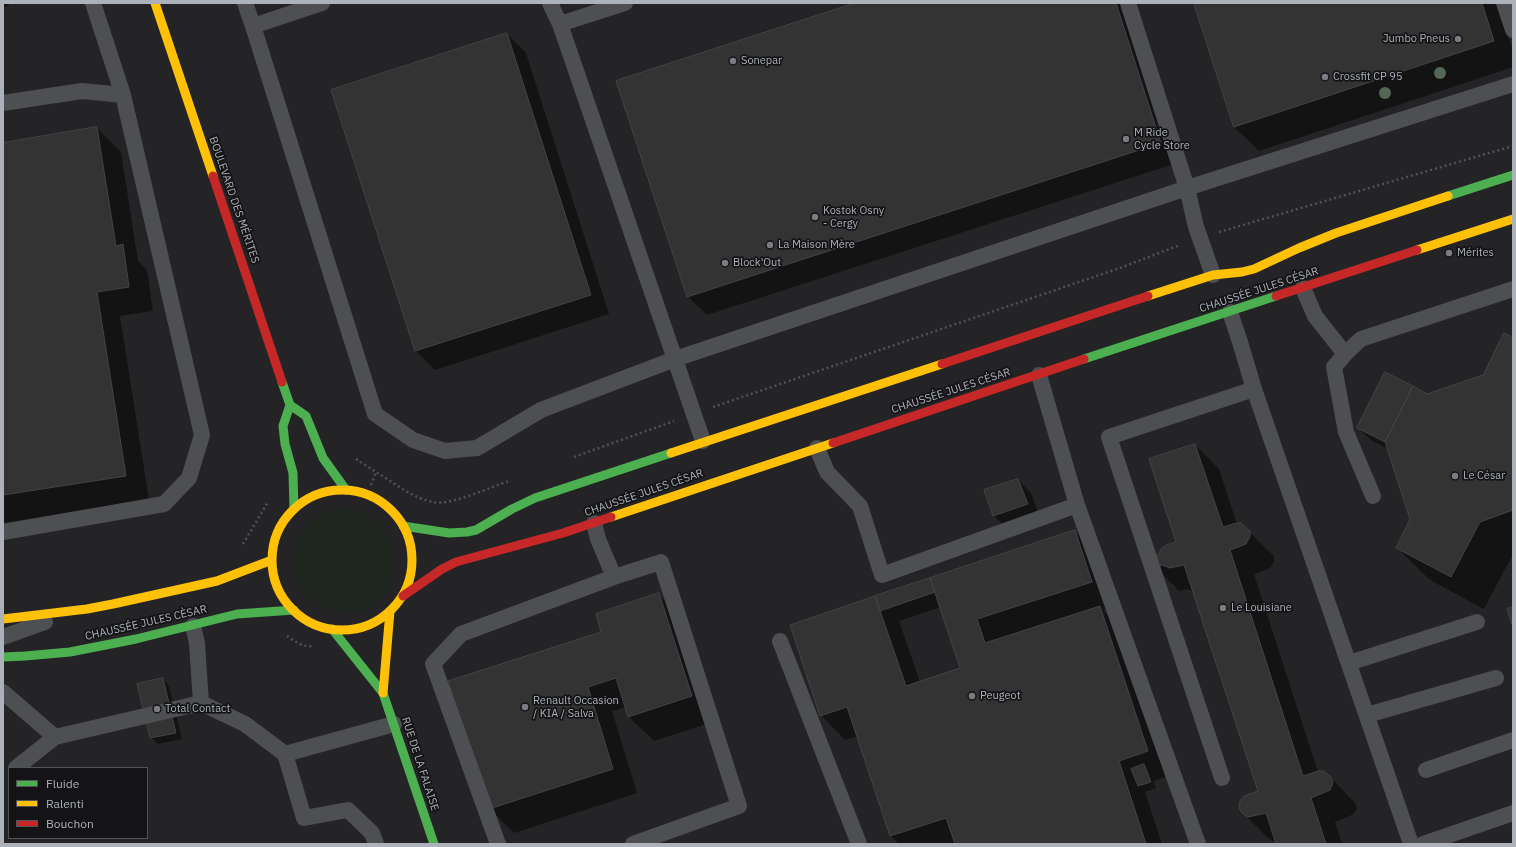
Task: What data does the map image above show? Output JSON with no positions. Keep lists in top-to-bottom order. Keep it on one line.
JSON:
{"streets":{"main road":["BOULEVARD DES MÉRITES","CHAUSSÉE JULES CÉSAR","CHAUSSÉE JULES CÈSAR","RUE DE LA FALAISE"]},"crossings":[["CHAUSSÉE JULES CÉSAR","CHAUSSÉE JULES CÈSAR"],["CHAUSSÉE JULES CÉSAR","RUE DE LA FALAISE"],["CHAUSSÉE JULES CÈSAR","RUE DE LA FALAISE"]],"places":["Jumbo Pneus","Sonepar","Crossfit CP 95","M Ride Cycle Store","Kostok Osny - Cergy","La Maison Mère","Mérites","Block'Out","Le César","Le Louisiane","Peugeot","Renault Occasion / KIA / Salva","Total Contact"],"legend":["Fluide","Ralenti","Bouchon"]}
